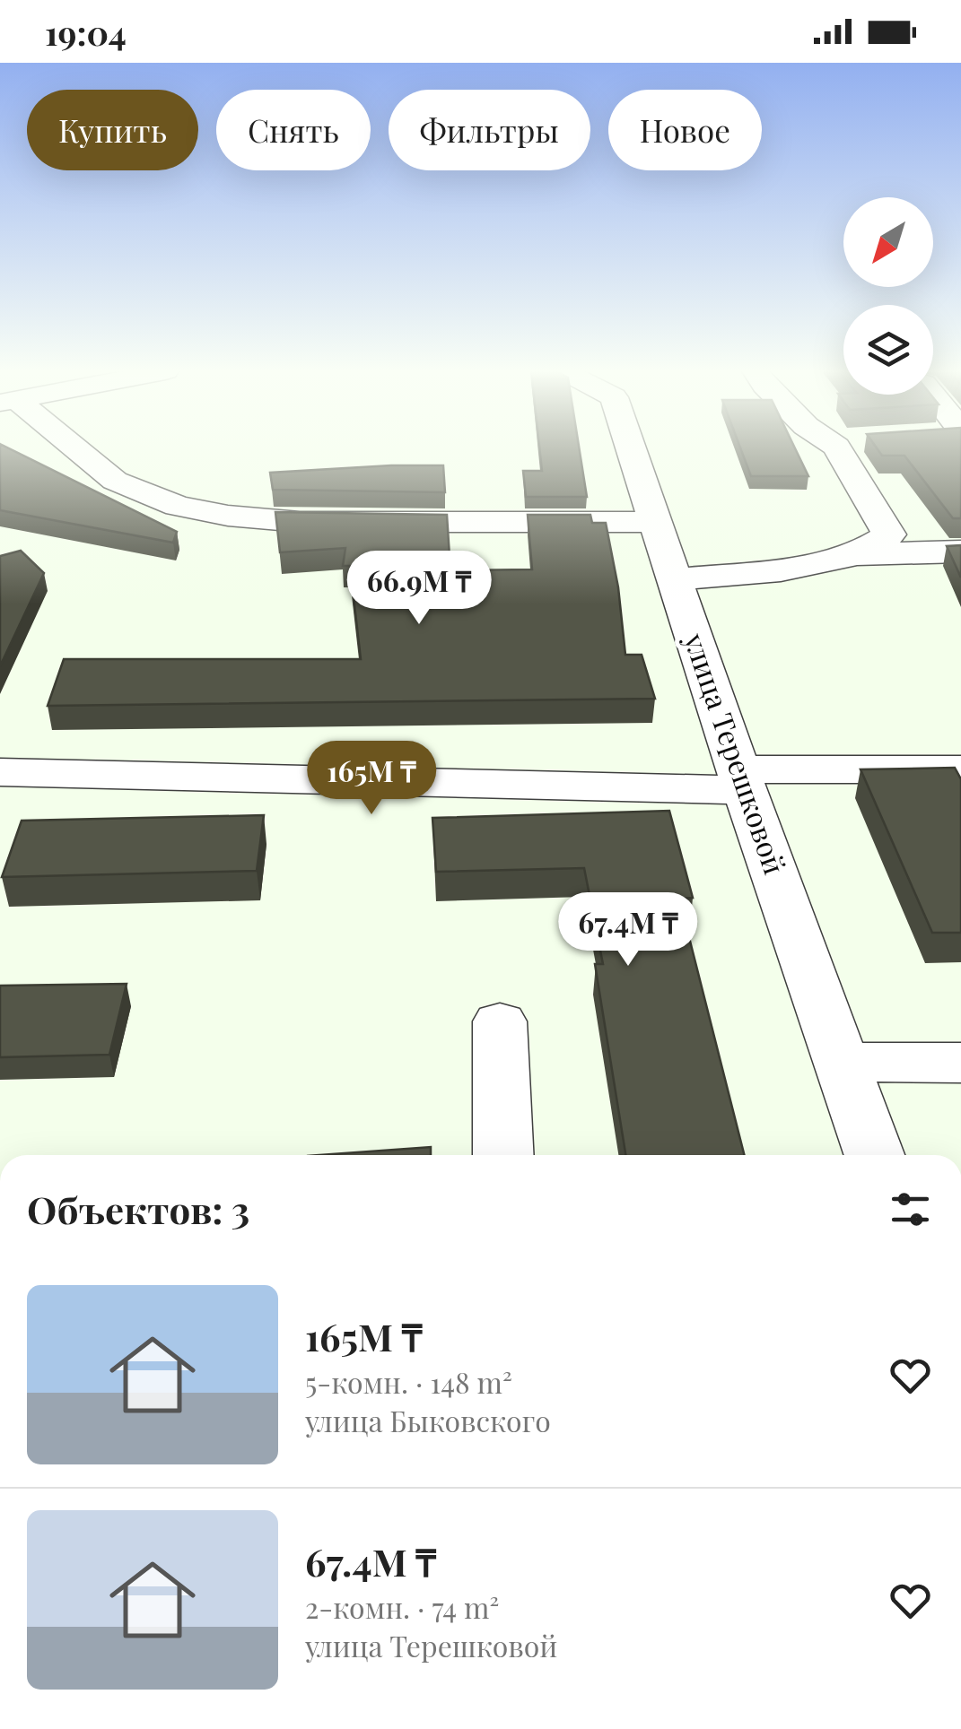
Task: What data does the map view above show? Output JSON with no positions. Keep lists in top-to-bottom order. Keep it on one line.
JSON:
{"streets":{"street":["улица Терешковой"]},"north":"bottom left","page":{"status":"19:04","chip":["Купить","Снять","Фильтры","Новое"],"price":["66.9M ₸","165M ₸","67.4M ₸"],"heading":"Объектов: 3","list":[{"name":"165M ₸","note":"5-комн. · 148 m² · улица Быковского"},{"name":"67.4M ₸","note":"2-комн. · 74 m² · улица Терешковой"}]}}
